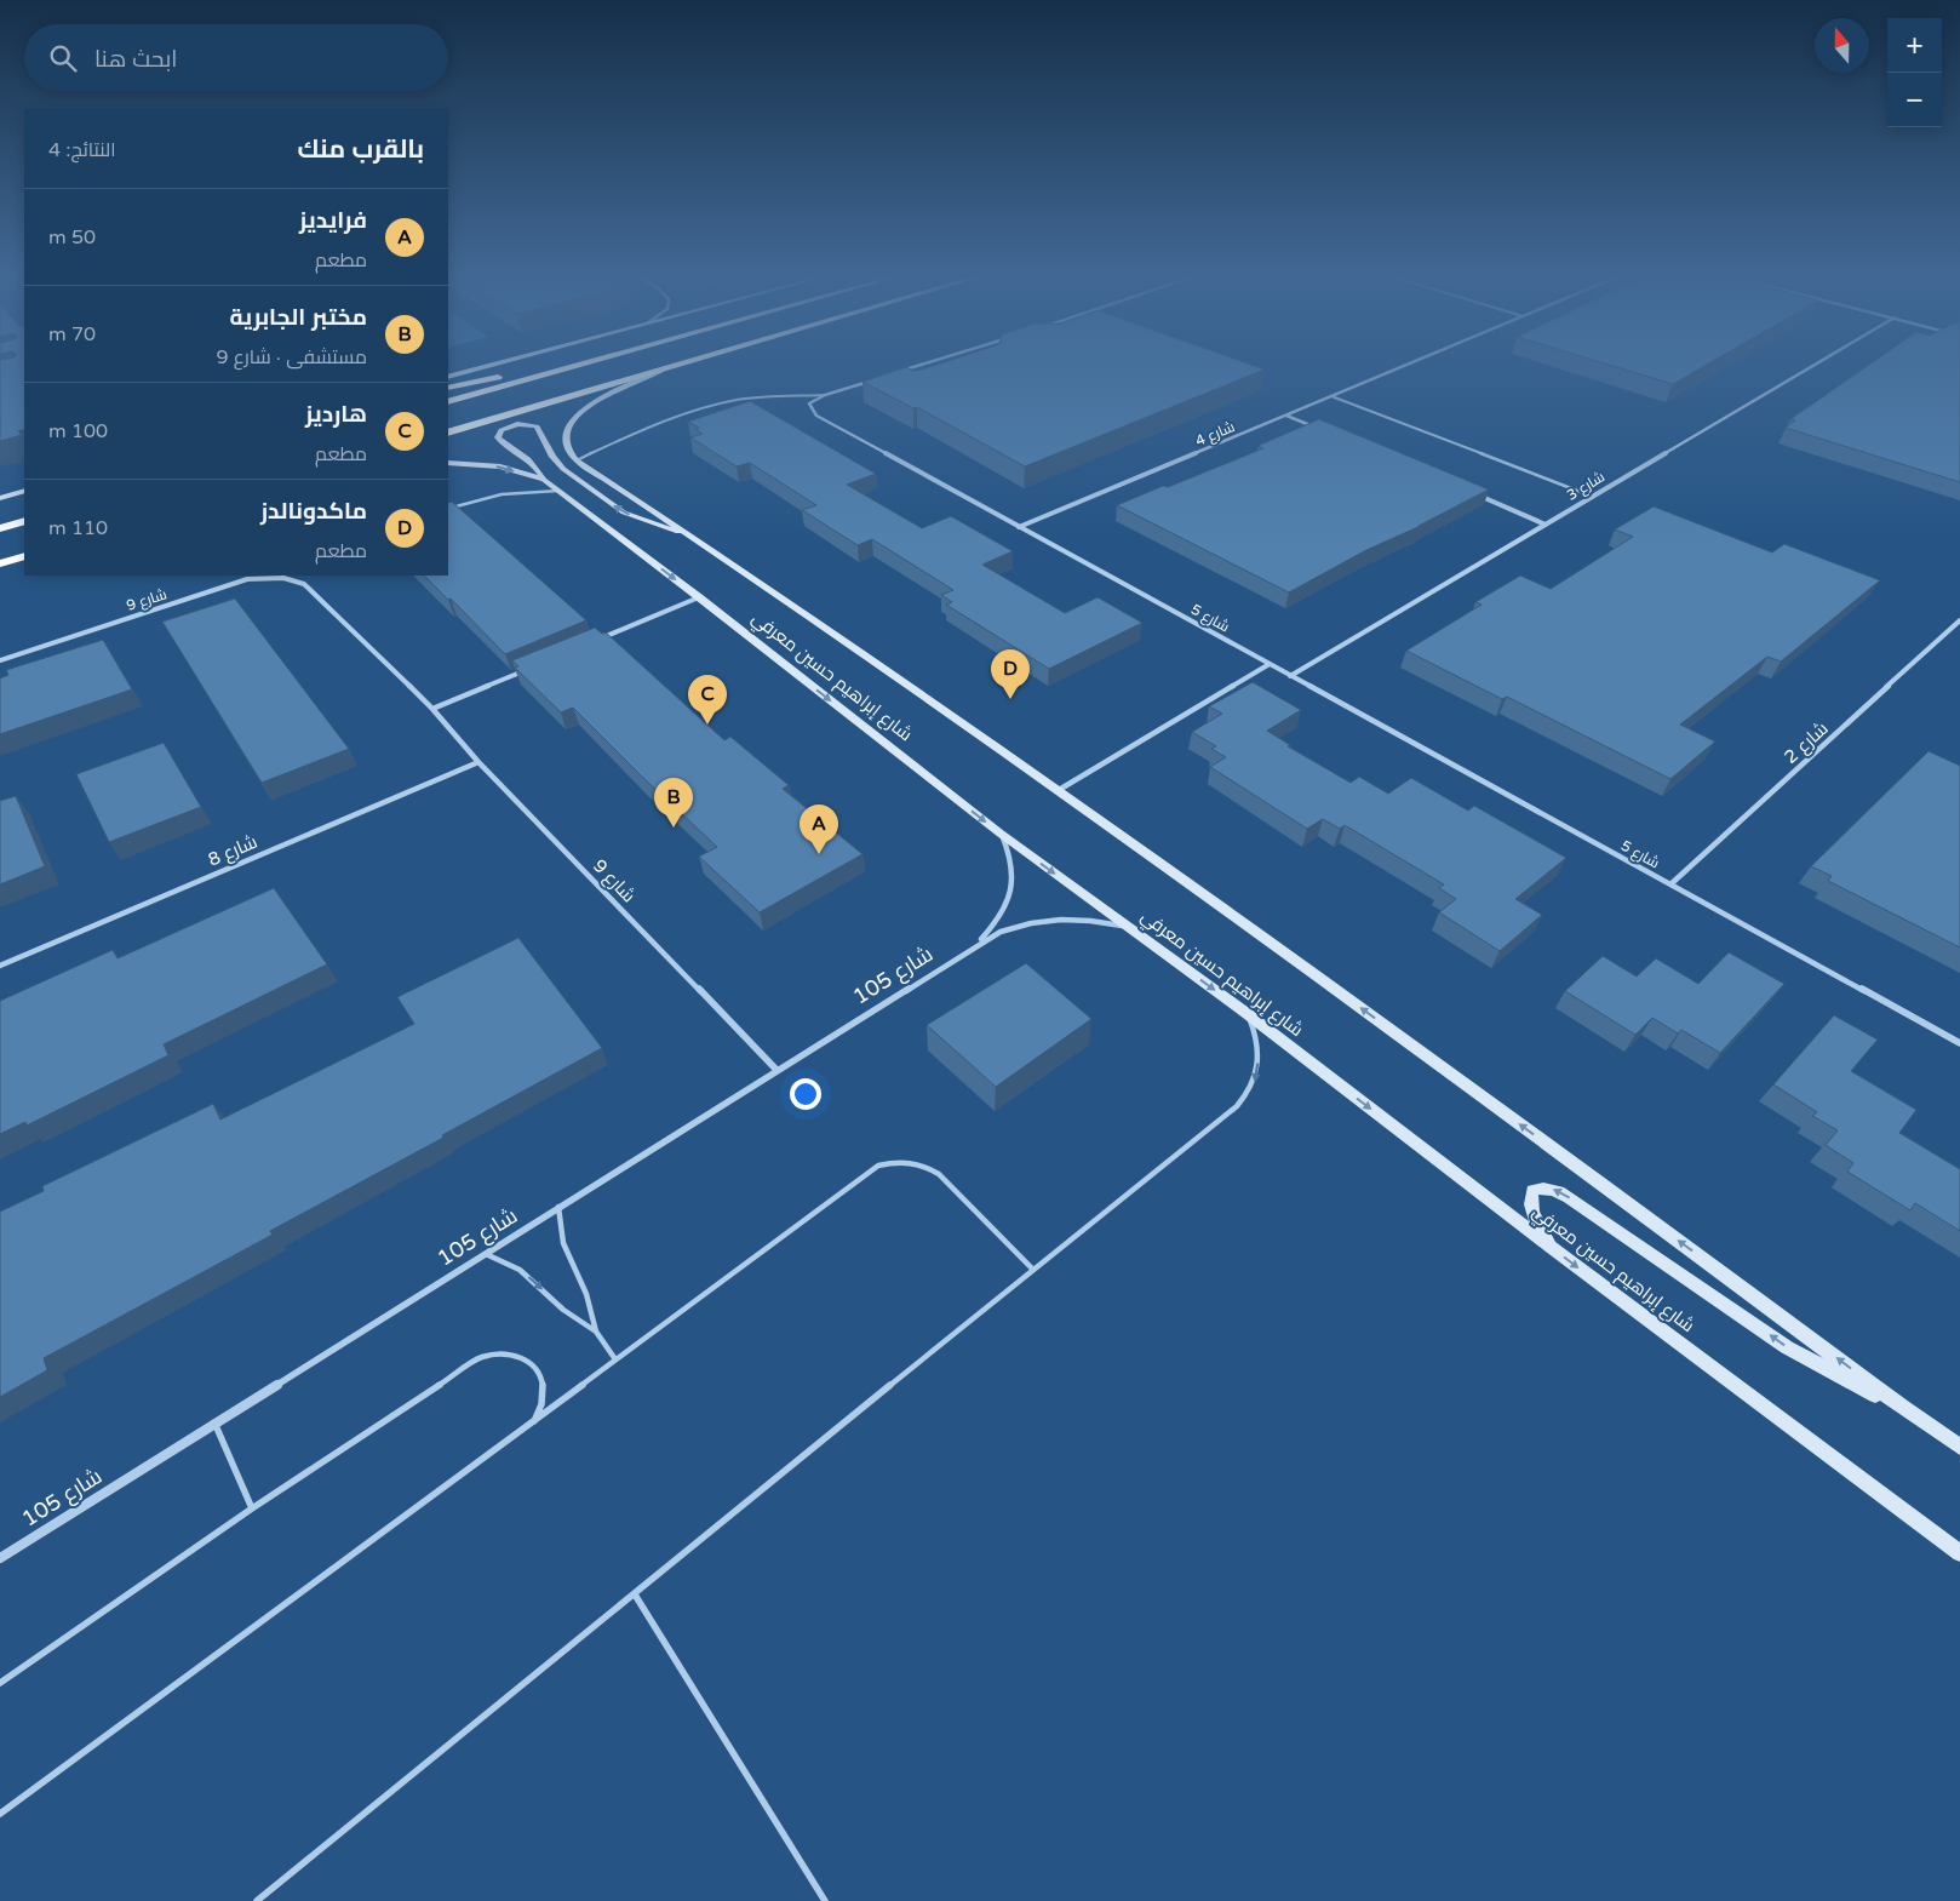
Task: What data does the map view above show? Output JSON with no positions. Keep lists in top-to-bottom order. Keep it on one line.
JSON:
{"streets":{"street":["شارع 4","شارع 3","شارع 9","شارع 5","شارع إبراهيم حسين معرفي","شارع 2","شارع 8","شارع 105"]},"crossings":[["شارع 4","شارع 5"],["شارع 3","شارع 5"],["شارع 9","شارع 8"],["شارع 9","شارع 105"],["شارع 5","شارع 2"],["شارع إبراهيم حسين معرفي","شارع 105"]],"north":"top","page":{"map_buttons":["+","−"],"search":"ابحث هنا","heading":["بالقرب منك","النتائج: 4"],"list":[{"mark":"A","name":"فرايديز","note":"مطعم","value":"50 m"},{"mark":"B","name":"مختبر الجابرية","note":"مستشفى · شارع 9","value":"70 m"},{"mark":"C","name":"هارديز","note":"مطعم","value":"100 m"},{"mark":"D","name":"ماكدونالدز","note":"مطعم","value":"110 m"}],"pins":["D","C","B","A"]}}
